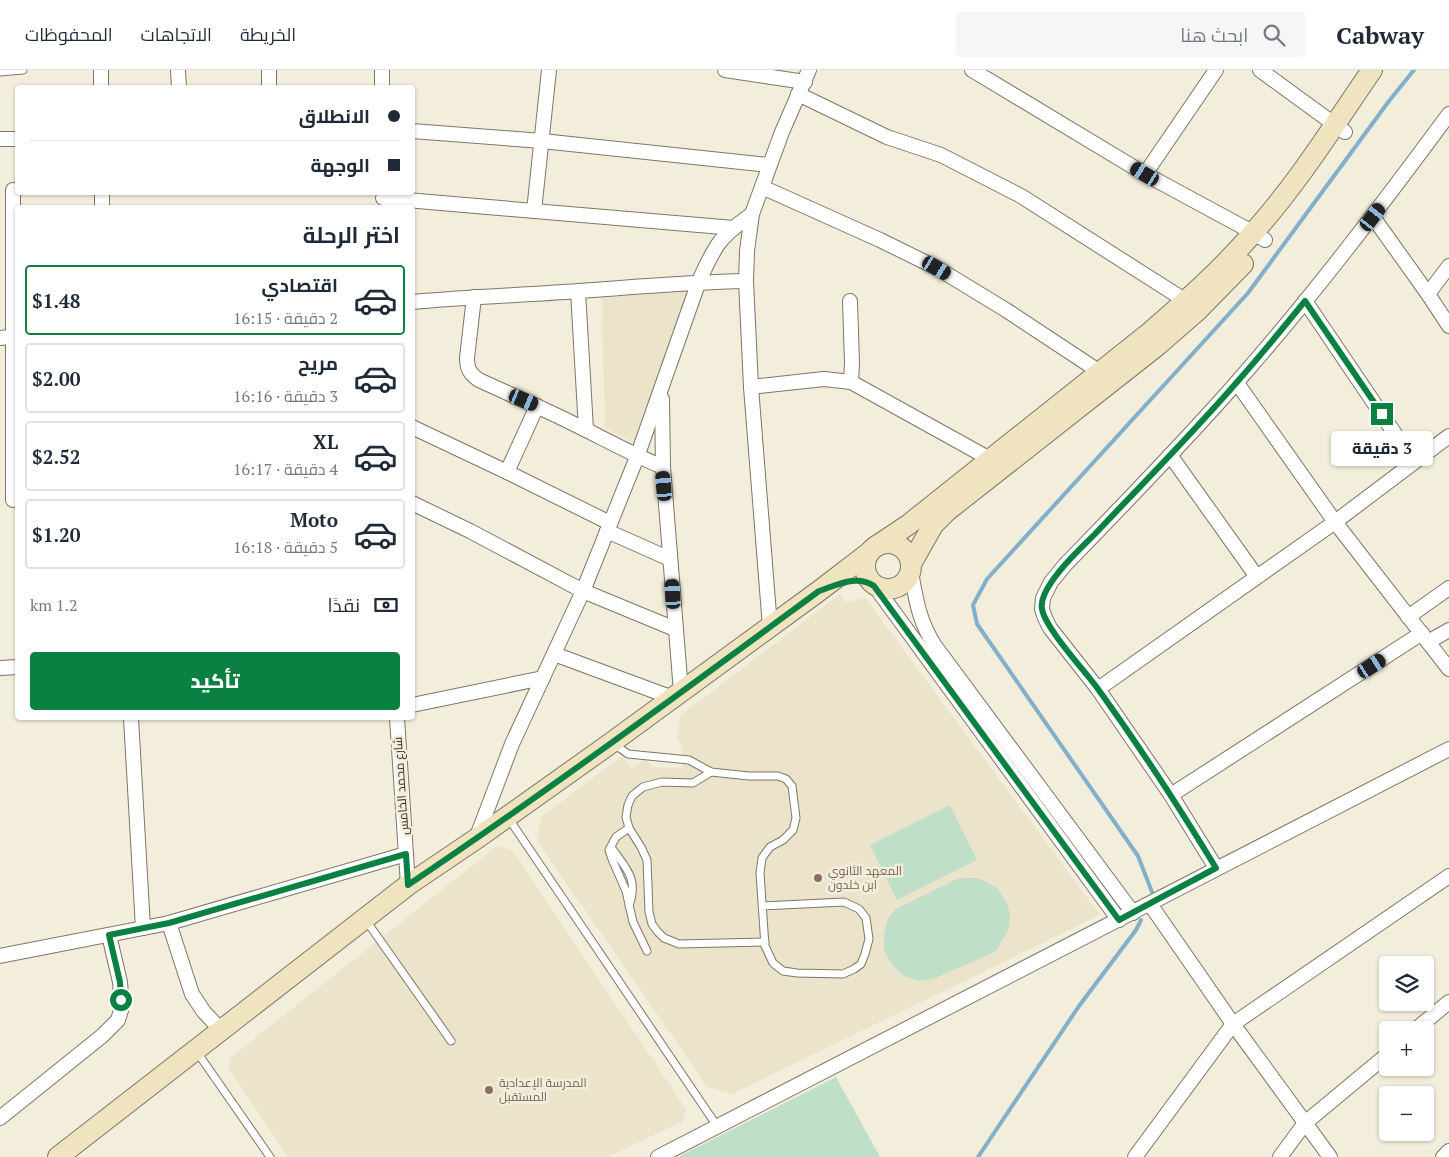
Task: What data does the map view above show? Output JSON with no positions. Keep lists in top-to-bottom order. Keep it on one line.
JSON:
{"streets":{"street":["شارع محمد الخامس"]},"places":["المعهد الثانوي ابن خلدون","المدرسة الإعدادية المستقبل"],"page":{"header":"Cabway","search":"ابحث هنا","nav":["الخريطة","الاتجاهات","المحفوظات"],"banner":["الانطلاق","الوجهة"],"heading":"اختر الرحلة","list":[{"name":"اقتصادي","note":"2 دقيقة · 16:15","value":"$1.48"},{"name":"مريح","note":"3 دقيقة · 16:16","value":"$2.00"},{"name":"XL","note":"4 دقيقة · 16:17","value":"$2.52"},{"name":"Moto","note":"5 دقيقة · 16:18","value":"$1.20"}],"bubble":"3 دقيقة","pay":["نقدًا","1.2 km"],"buttons":"تأكيد","map_buttons":["+","−"]}}
